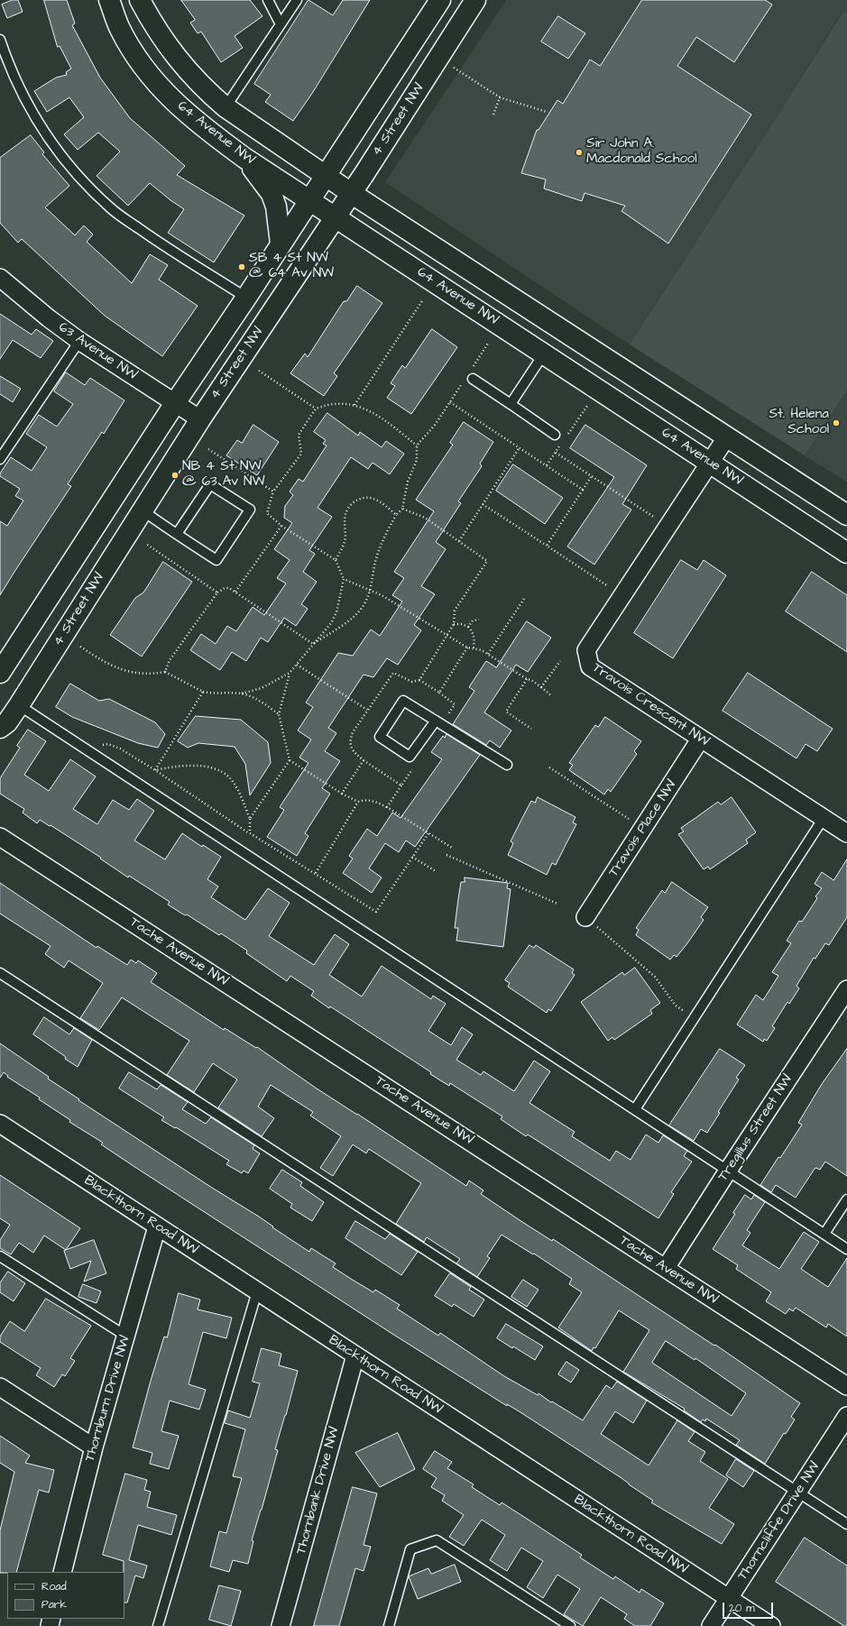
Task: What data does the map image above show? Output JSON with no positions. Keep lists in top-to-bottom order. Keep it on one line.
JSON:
{"streets":{"main road":["4 Street NW","64 Avenue NW"],"street":["63 Avenue NW","Travois Crescent NW","Travois Place NW","Tache Avenue NW","Tregillus Street NW","Blackthorn Road NW","Thornburn Drive NW","Thornbank Drive NW","Thorncliffe Drive NW"]},"crossings":[["4 Street NW","64 Avenue NW"],["4 Street NW","63 Avenue NW"],["64 Avenue NW","Travois Crescent NW"],["Travois Crescent NW","Travois Place NW"],["Tache Avenue NW","Tregillus Street NW"],["Blackthorn Road NW","Thornburn Drive NW"],["Blackthorn Road NW","Thornbank Drive NW"],["Blackthorn Road NW","Thorncliffe Drive NW"]],"places":["Sir John A. Macdonald School","SB 4 St NW @ 64 Av NW","St. Helena School","NB 4 St NW @ 63 Av NW"],"legend":["Road","Park"],"scale_bar":"20 m"}
